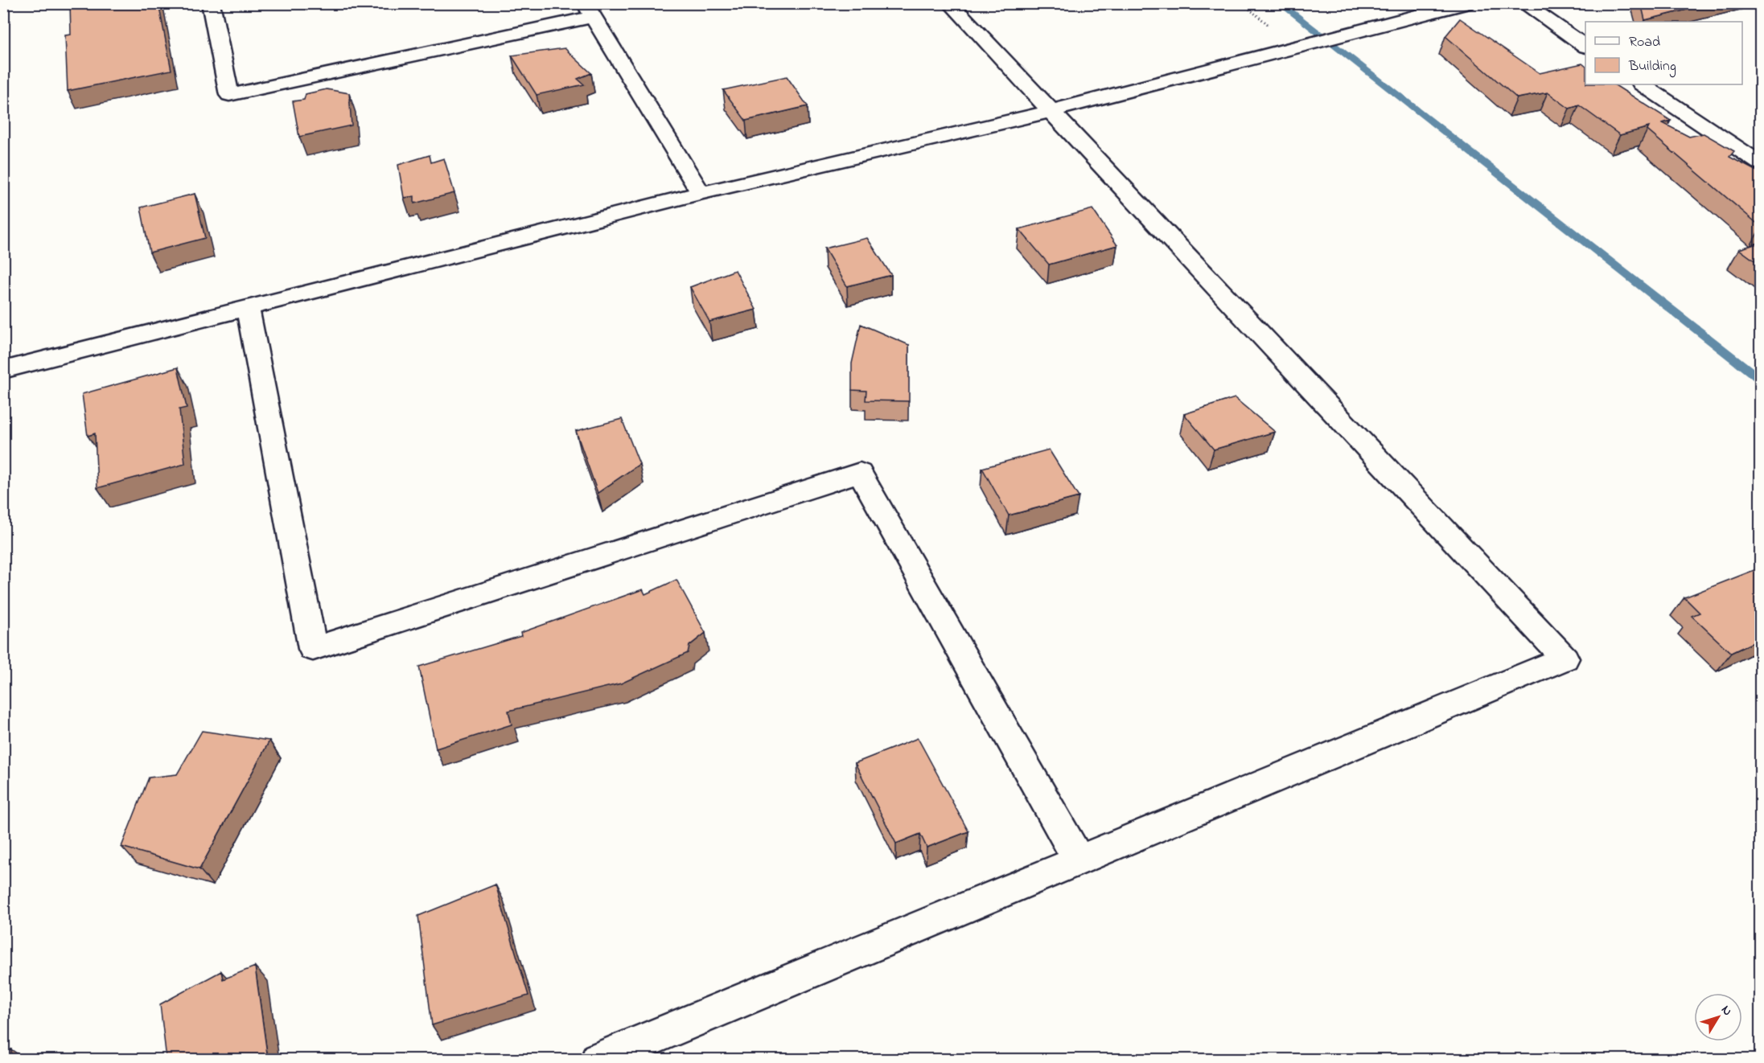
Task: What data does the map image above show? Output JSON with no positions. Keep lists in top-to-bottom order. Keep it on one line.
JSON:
{"legend":["Road","Building"],"north":"top right"}
